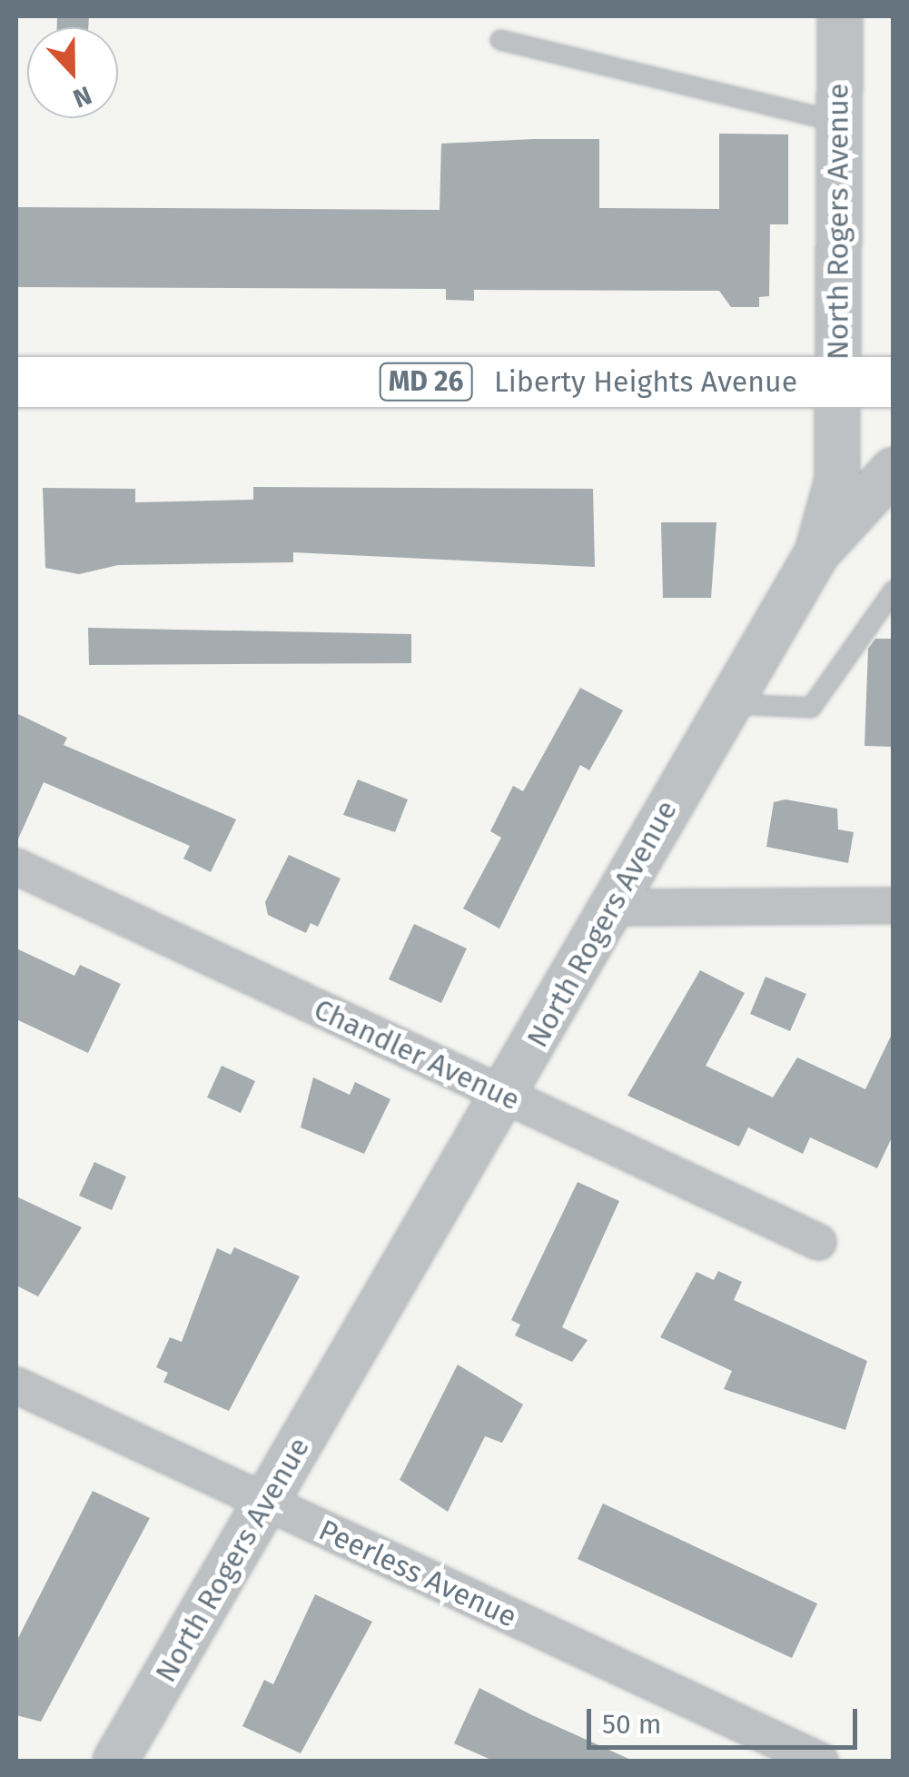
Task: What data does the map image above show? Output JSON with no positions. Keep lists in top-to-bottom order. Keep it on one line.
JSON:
{"streets":{"main road":["MD 26","Liberty Heights Avenue"],"street":["North Rogers Avenue","Chandler Avenue","Peerless Avenue"]},"crossings":[["North Rogers Avenue","Liberty Heights Avenue"],["North Rogers Avenue","Chandler Avenue"],["North Rogers Avenue","Peerless Avenue"]],"scale_bar":"50 m","north":"bottom"}
